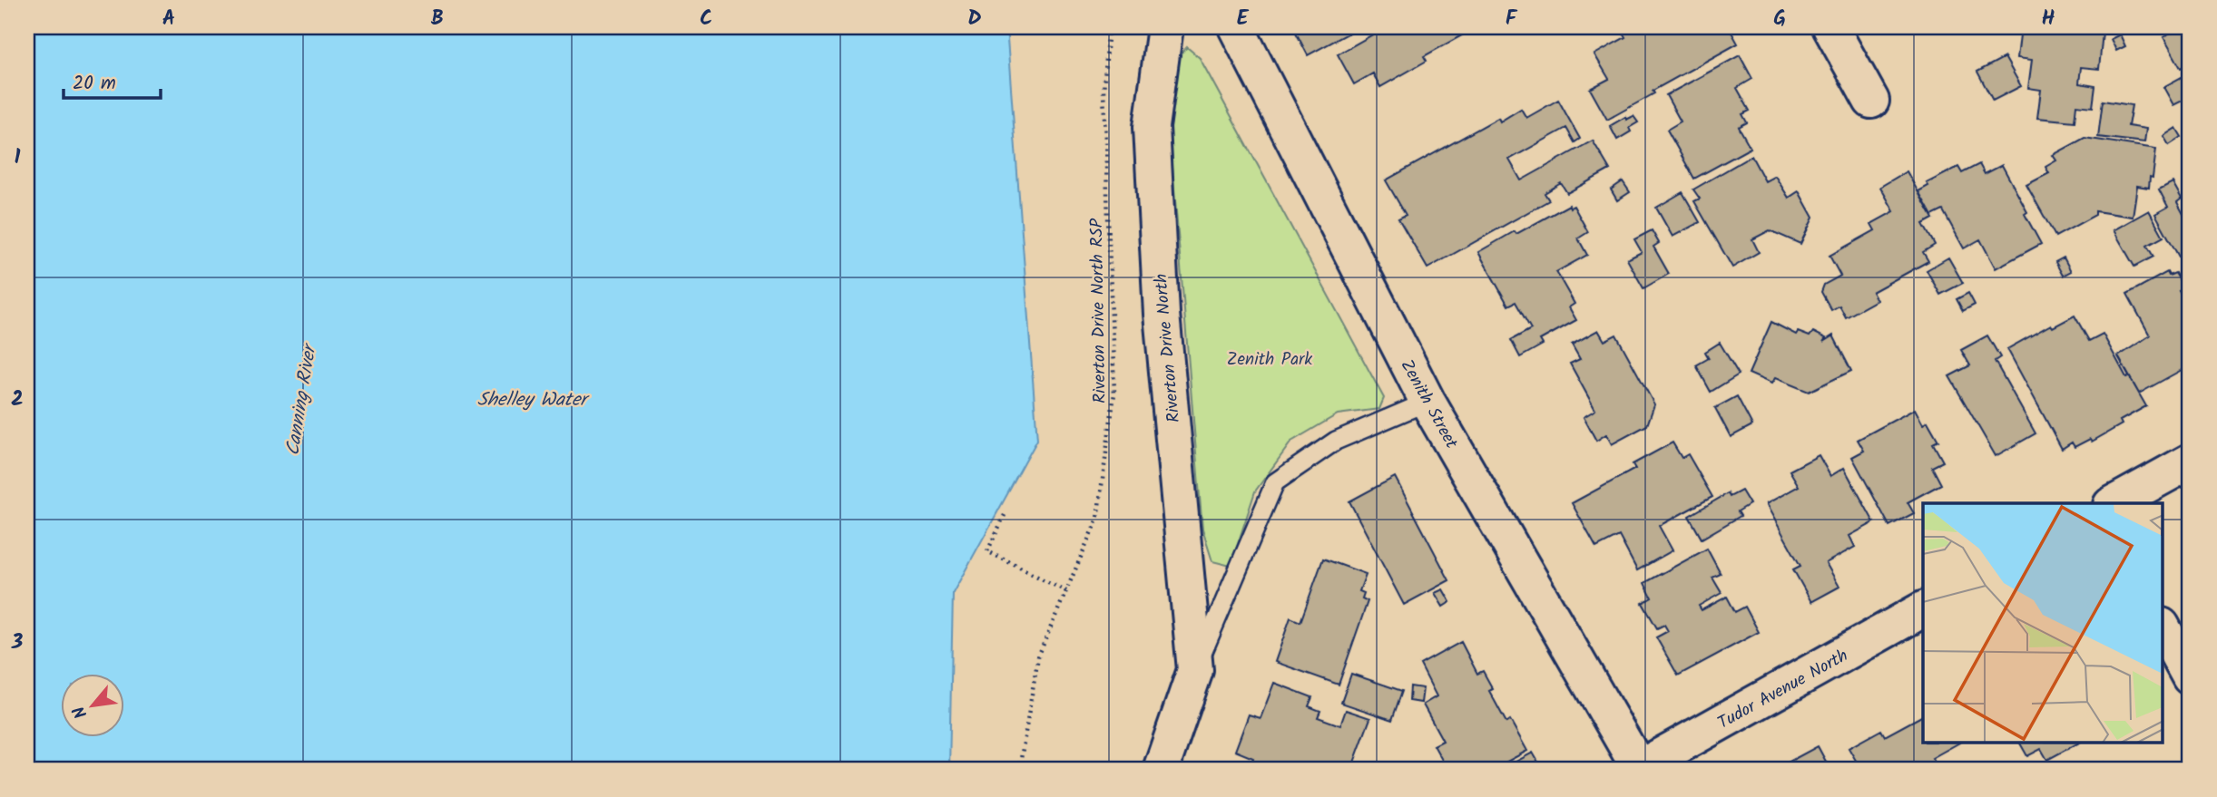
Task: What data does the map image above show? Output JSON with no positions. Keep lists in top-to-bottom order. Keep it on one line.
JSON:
{"streets":{"street":["Riverton Drive North","Zenith Street","Tudor Avenue North"],"path":["Riverton Drive North RSP"]},"crossings":[["Riverton Drive North","Zenith Street"],["Zenith Street","Tudor Avenue North"]],"water":["Shelley Water","Canning River"],"parks":["Zenith Park"],"scale_bar":"20 m","north":"bottom left","grid":{"columns":["A","B","C","D","E","F","G","H"],"rows":["1","2","3"]}}
